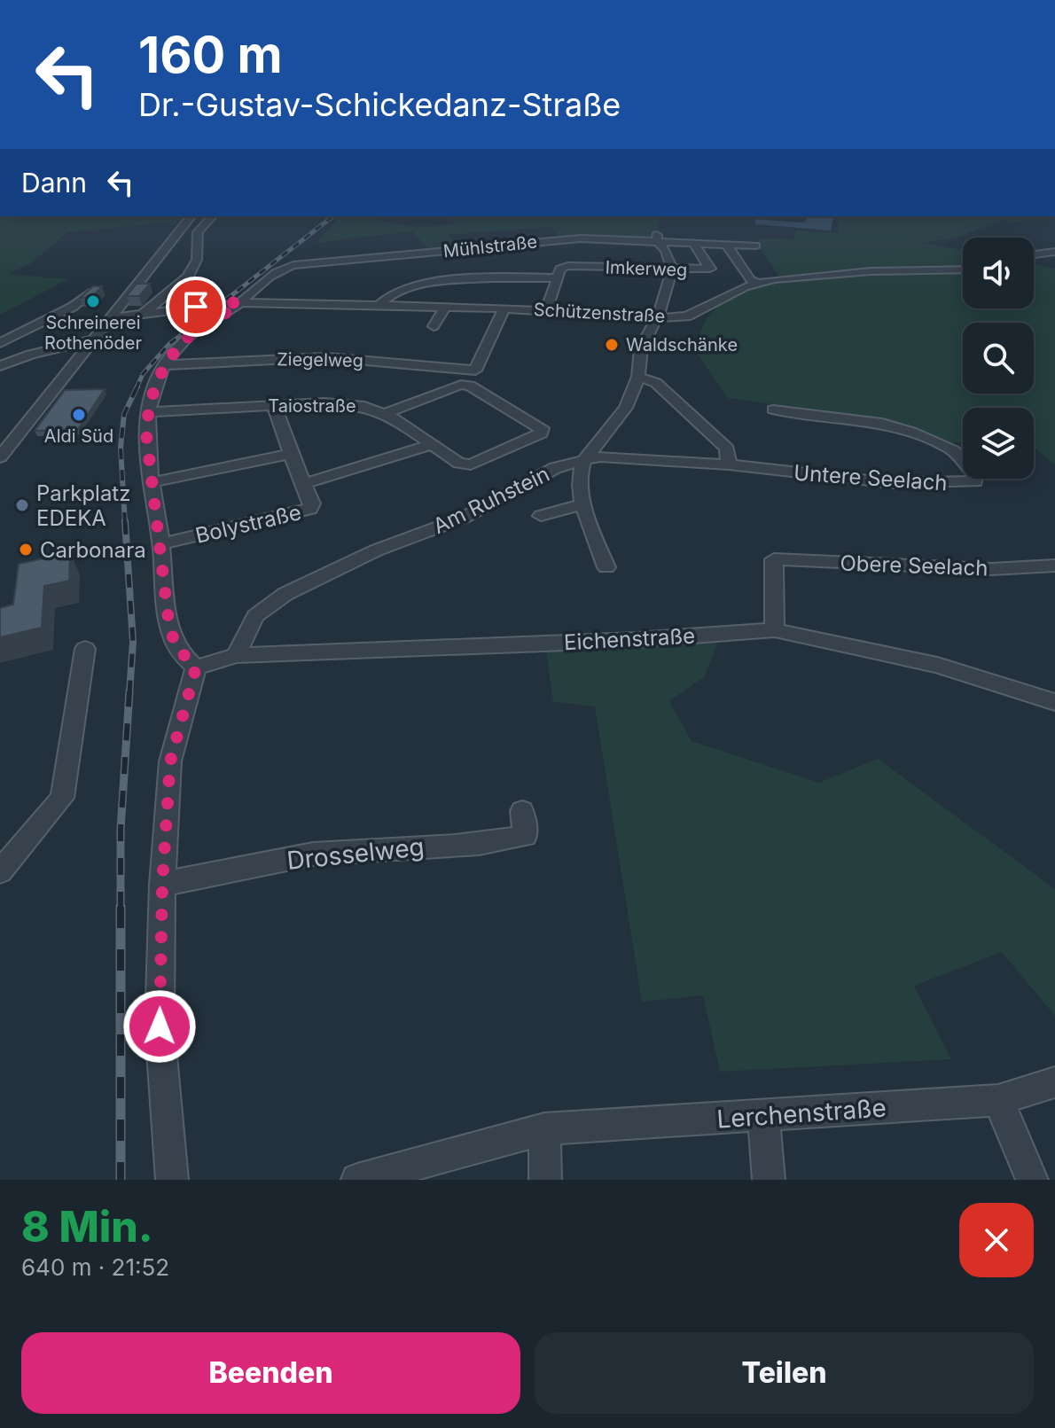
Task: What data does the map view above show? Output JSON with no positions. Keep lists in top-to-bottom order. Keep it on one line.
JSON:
{"streets":{"street":["Mühlstraße","Imkerweg","Schützenstraße","Ziegelweg","Taiostraße","Untere Seelach","Am Ruhstein","Bolystraße","Obere Seelach","Eichenstraße","Drosselweg","Lerchenstraße"]},"crossings":[["Mühlstraße","Imkerweg"],["Mühlstraße","Schützenstraße"],["Mühlstraße","Ziegelweg"],["Mühlstraße","Taiostraße"],["Imkerweg","Schützenstraße"],["Schützenstraße","Ziegelweg"],["Taiostraße","Bolystraße"],["Untere Seelach","Am Ruhstein"],["Am Ruhstein","Eichenstraße"],["Obere Seelach","Eichenstraße"]],"places":["Schreinerei Rothenöder","Waldschänke","Aldi Süd","Parkplatz EDEKA","Carbonara"],"page":{"turn":["160 m","Dr.-Gustav-Schickedanz-Straße"],"then":"Dann","heading":["8 Min.","640 m · 21:52"],"buttons":["Beenden","Teilen"]}}
